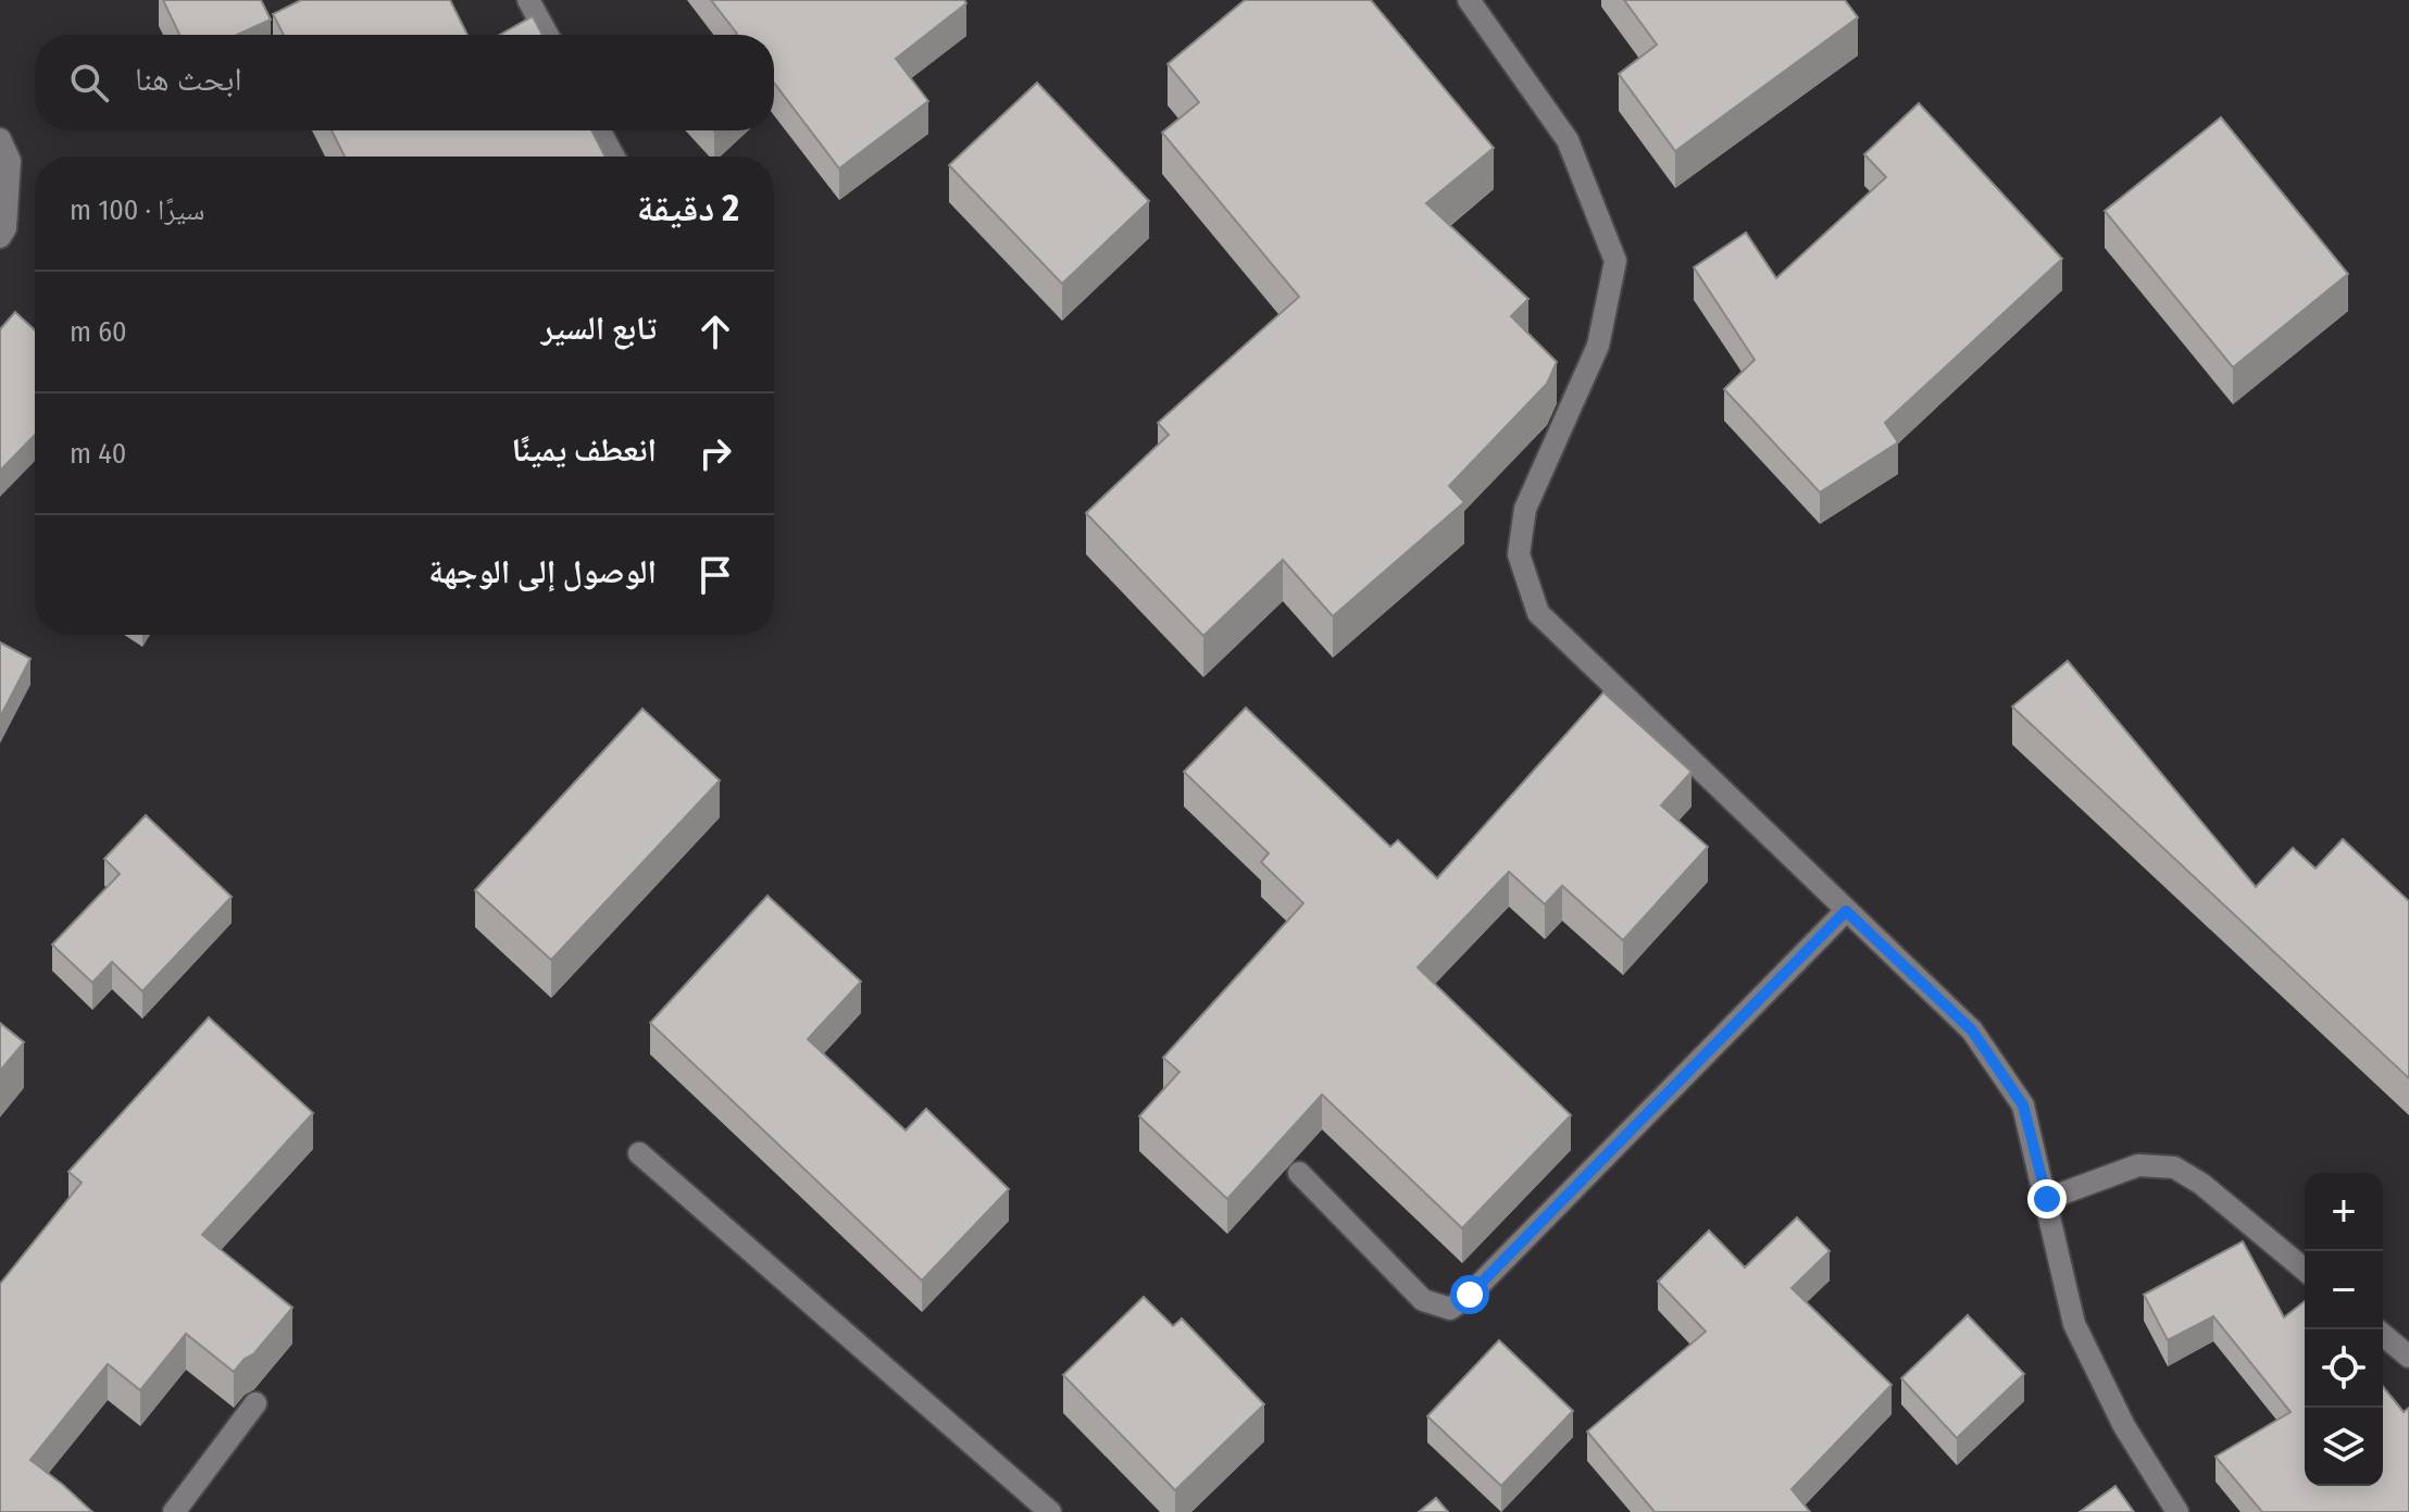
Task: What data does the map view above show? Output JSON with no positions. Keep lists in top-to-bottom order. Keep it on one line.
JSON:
{"page":{"search":"ابحث هنا","heading":["2 دقيقة","سيرًا · 100 m"],"list":[["تابع السير","60 m"],["انعطف يمينًا","40 m"],"الوصول إلى الوجهة"],"map_buttons":["+","−"]}}
